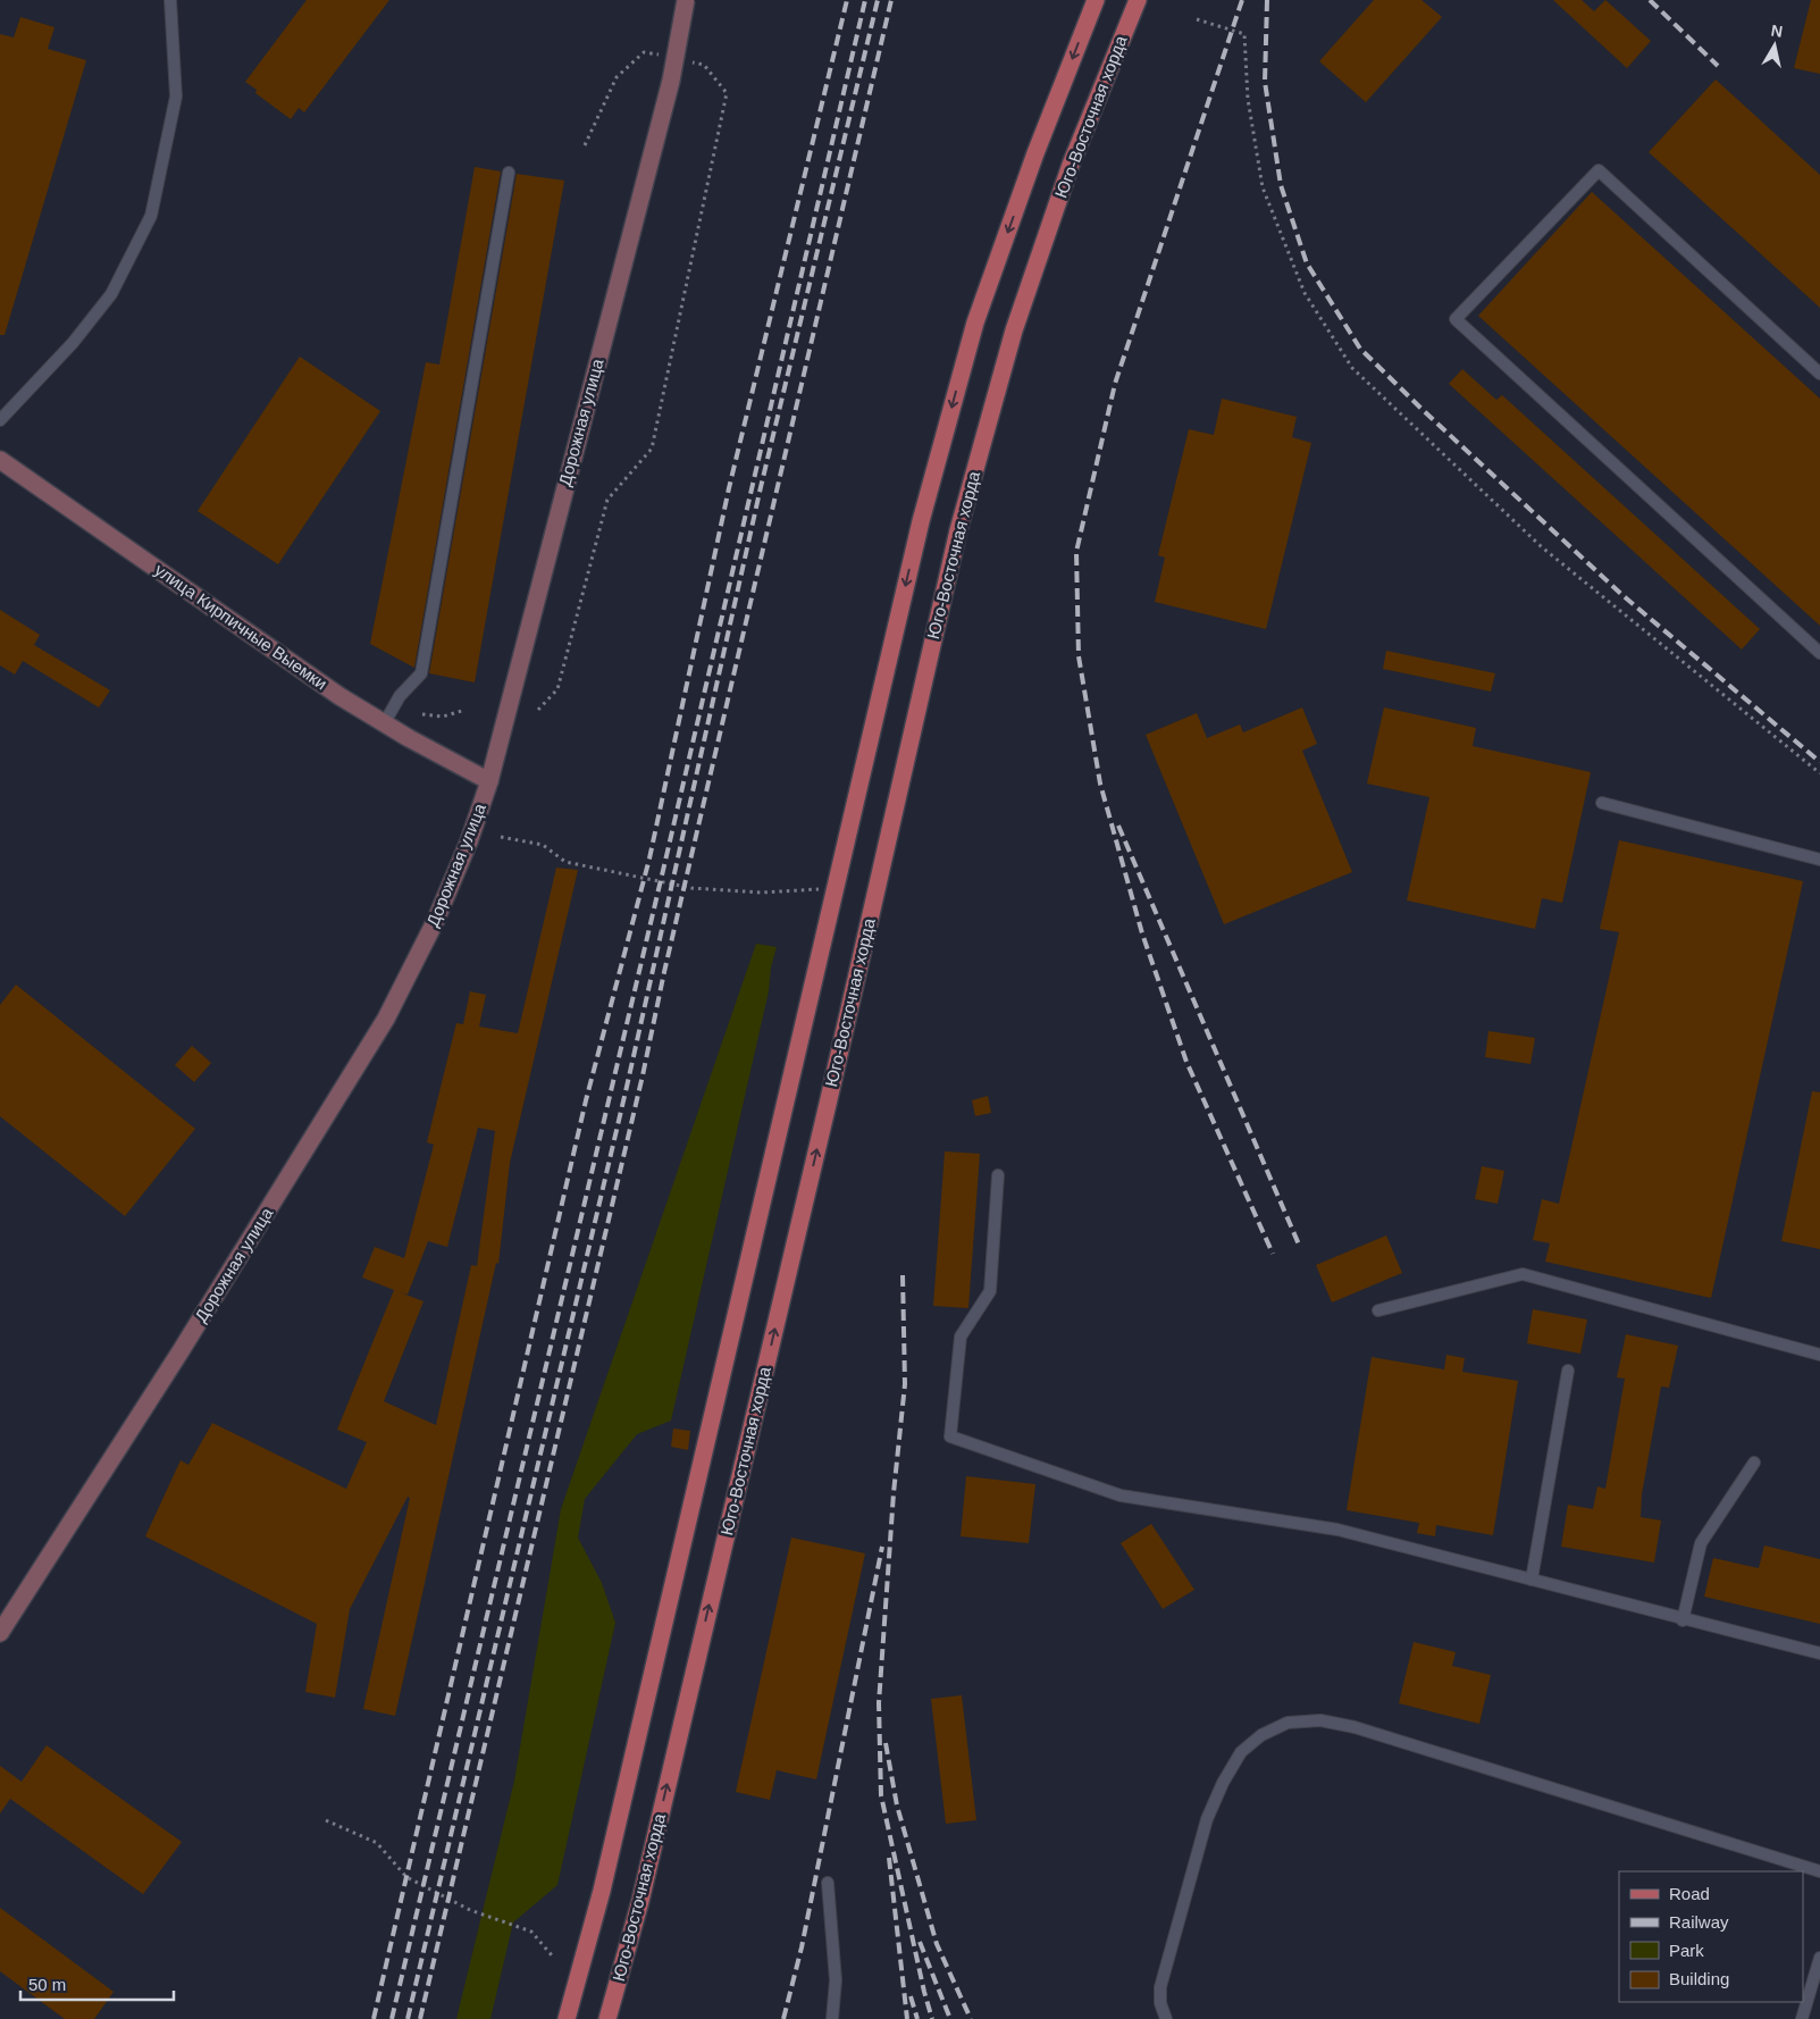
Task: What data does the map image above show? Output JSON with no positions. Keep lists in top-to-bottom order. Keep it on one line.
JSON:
{"streets":{"main road":["Юго-Восточная хорда","Дорожная улица","улица Кирпичные Выемки"]},"crossings":[["Дорожная улица","улица Кирпичные Выемки"]],"legend":["Road","Railway","Park","Building"],"scale_bar":"50 m","north":"top"}
